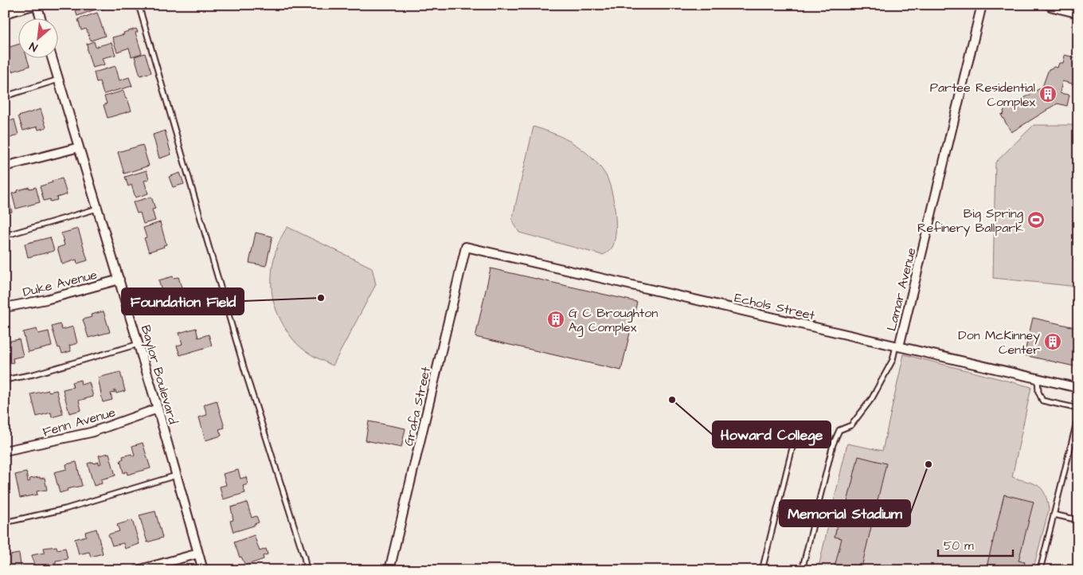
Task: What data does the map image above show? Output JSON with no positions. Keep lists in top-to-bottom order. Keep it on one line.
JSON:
{"streets":{"street":["Duke Avenue","Lamar Avenue","Echols Street","Baylor Boulevard","Grafa Street","Fenn Avenue"]},"crossings":[["Duke Avenue","Baylor Boulevard"],["Lamar Avenue","Echols Street"],["Echols Street","Grafa Street"],["Baylor Boulevard","Fenn Avenue"]],"places":{"building":["Partee Residential Complex","G C Broughton Ag Complex","Don McKinney Center"],"sports":["Big Spring Refinery Ballpark"],"other":["Foundation Field","Howard College","Memorial Stadium"]},"scale_bar":"50 m","north":"bottom left"}
